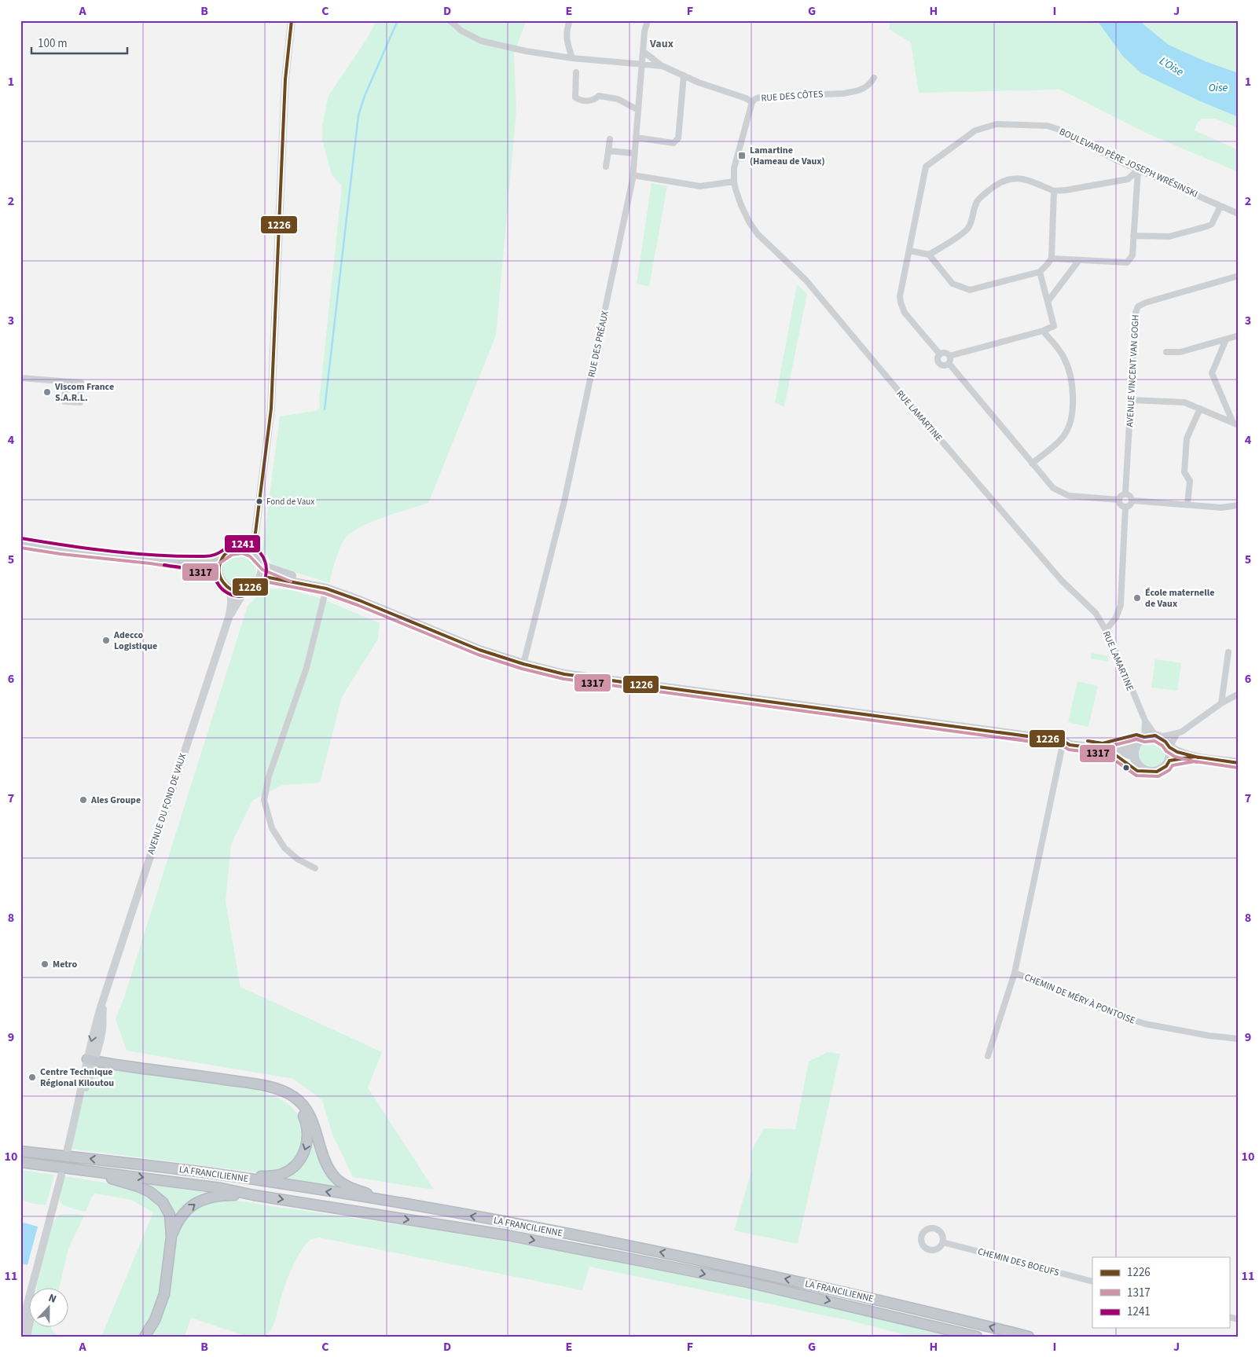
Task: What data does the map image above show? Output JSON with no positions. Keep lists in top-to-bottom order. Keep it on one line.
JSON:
{"streets":{"highway":["LA FRANCILIENNE"],"street":["RUE DES CÔTES","BOULEVARD PÈRE JOSEPH WRÉSINSKI","RUE DES PRÉAUX","AVENUE VINCENT VAN GOGH","RUE LAMARTINE","AVENUE DU FOND DE VAUX","CHEMIN DE MÉRY À PONTOISE","CHEMIN DES BOEUFS"]},"crossings":[["RUE DES CÔTES","RUE DES PRÉAUX"],["RUE DES CÔTES","RUE LAMARTINE"]],"districts":["Vaux"],"water":["L'Oise","Oise"],"places":{"transit":["Lamartine (Hameau de Vaux)"],"other":["Viscom France S.A.R.L.","Fond de Vaux","École maternelle de Vaux","Adecco Logistique","Ales Groupe","Metro","Centre Technique Régional Kiloutou"]},"lines":["transit line 1226","transit line 1241","transit line 1317"],"legend":["1226","1317","1241"],"scale_bar":"100 m","north":"top","grid":{"columns":["A","B","C","D","E","F","G","H","I","J"],"rows":["1","2","3","4","5","6","7","8","9","10","11"]}}
